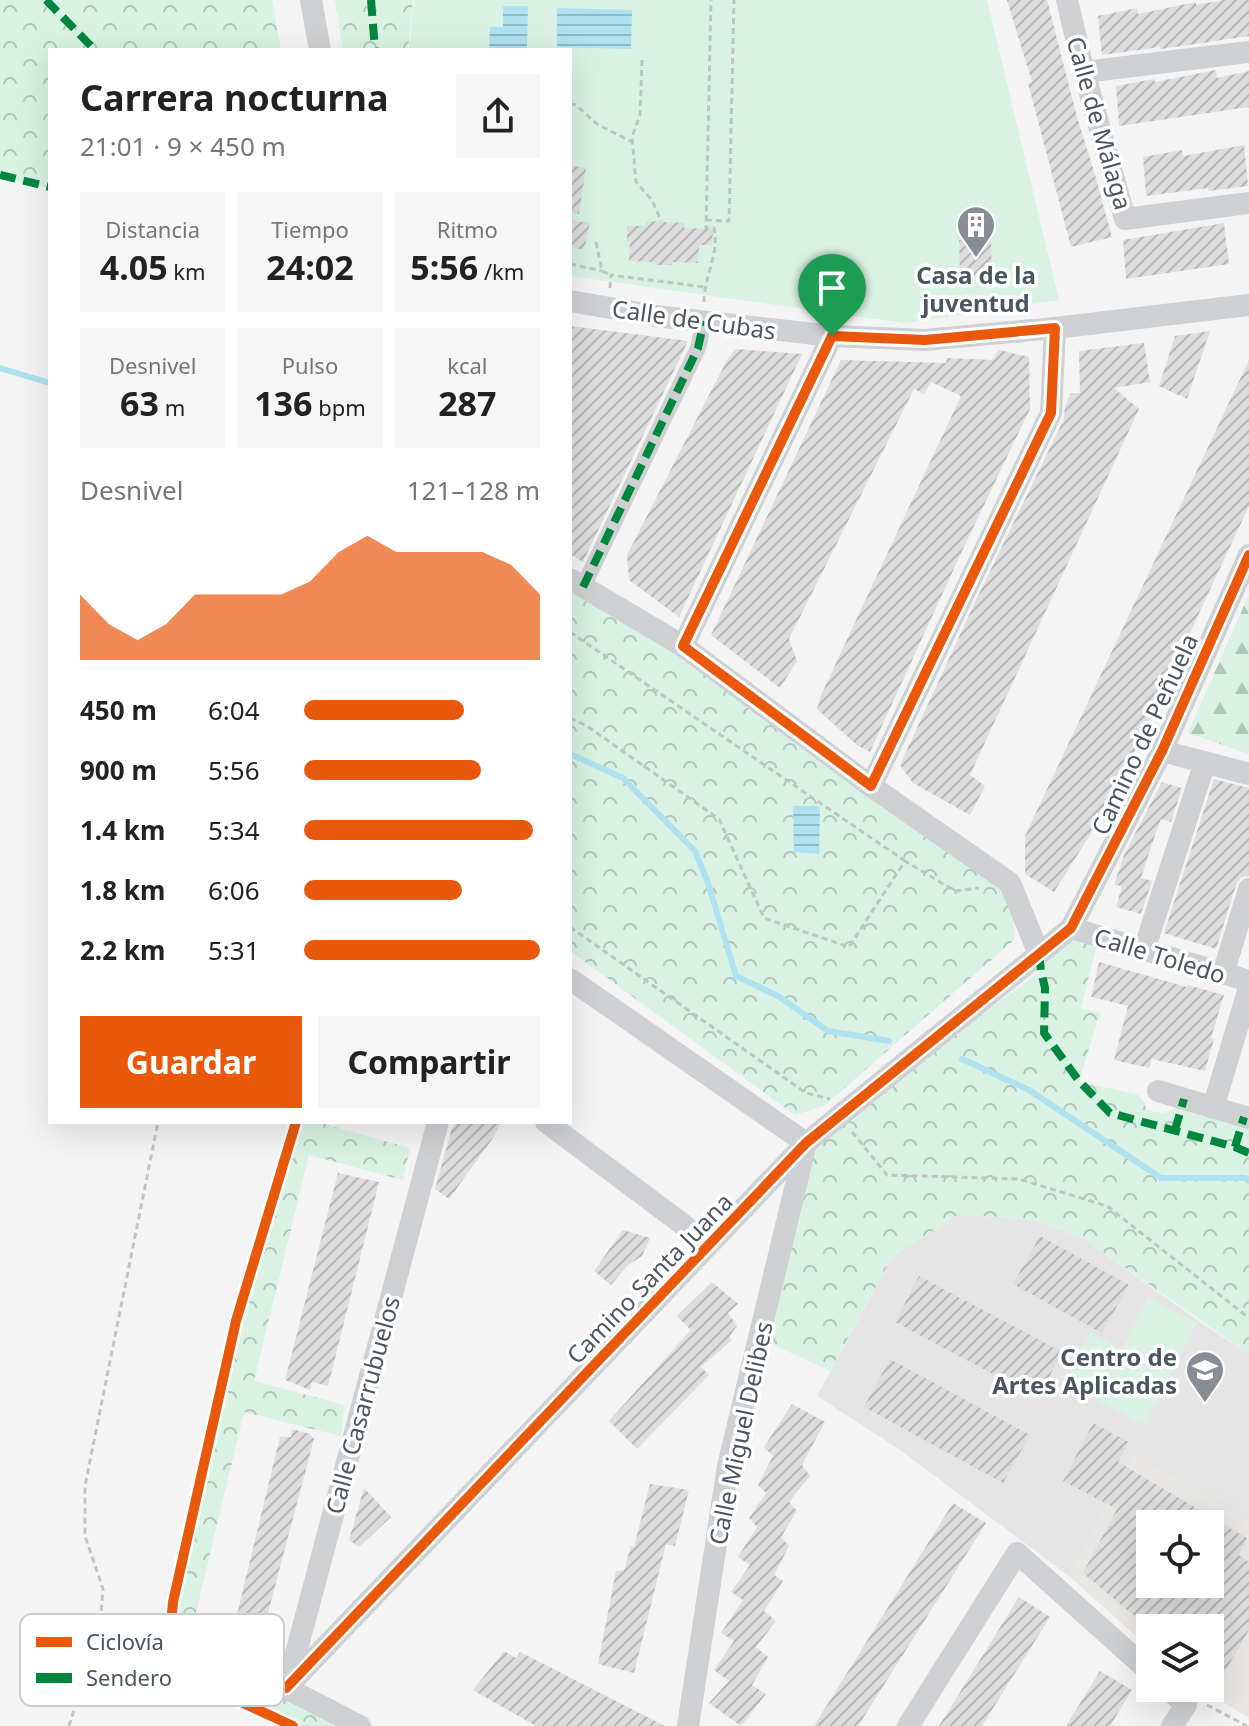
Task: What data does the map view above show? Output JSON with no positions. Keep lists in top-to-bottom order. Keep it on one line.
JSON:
{"streets":{"street":["Calle de Málaga","Calle de Cubas","Camino de Peñuela","Calle Toledo","Camino Santa Juana","Calle Casarrubuelos","Calle Miguel Delibes"]},"crossings":[["Camino de Peñuela","Calle Toledo"],["Camino de Peñuela","Camino Santa Juana"],["Calle Toledo","Camino Santa Juana"],["Camino Santa Juana","Calle Casarrubuelos"],["Camino Santa Juana","Calle Miguel Delibes"]],"places":{"building":["Casa de la juventud"],"school or university":["Centro de Artes Aplicadas"]},"legend":["Ciclovía","Sendero"],"page":{"heading":["Carrera nocturna","21:01 · 9 × 450 m"],"stats":[["Distancia","4.05 km"],["Tiempo","24:02"],["Ritmo","5:56 /km"],["Desnivel","63 m"],["Pulso","136 bpm"],["kcal","287"]],"chart":["Desnivel","121–128 m"],"list":[{"name":"450 m","note":"6:04"},{"name":"900 m","note":"5:56"},{"name":"1.4 km","note":"5:34"},{"name":"1.8 km","note":"6:06"},{"name":"2.2 km","note":"5:31"}],"buttons":["Guardar","Compartir"]}}
